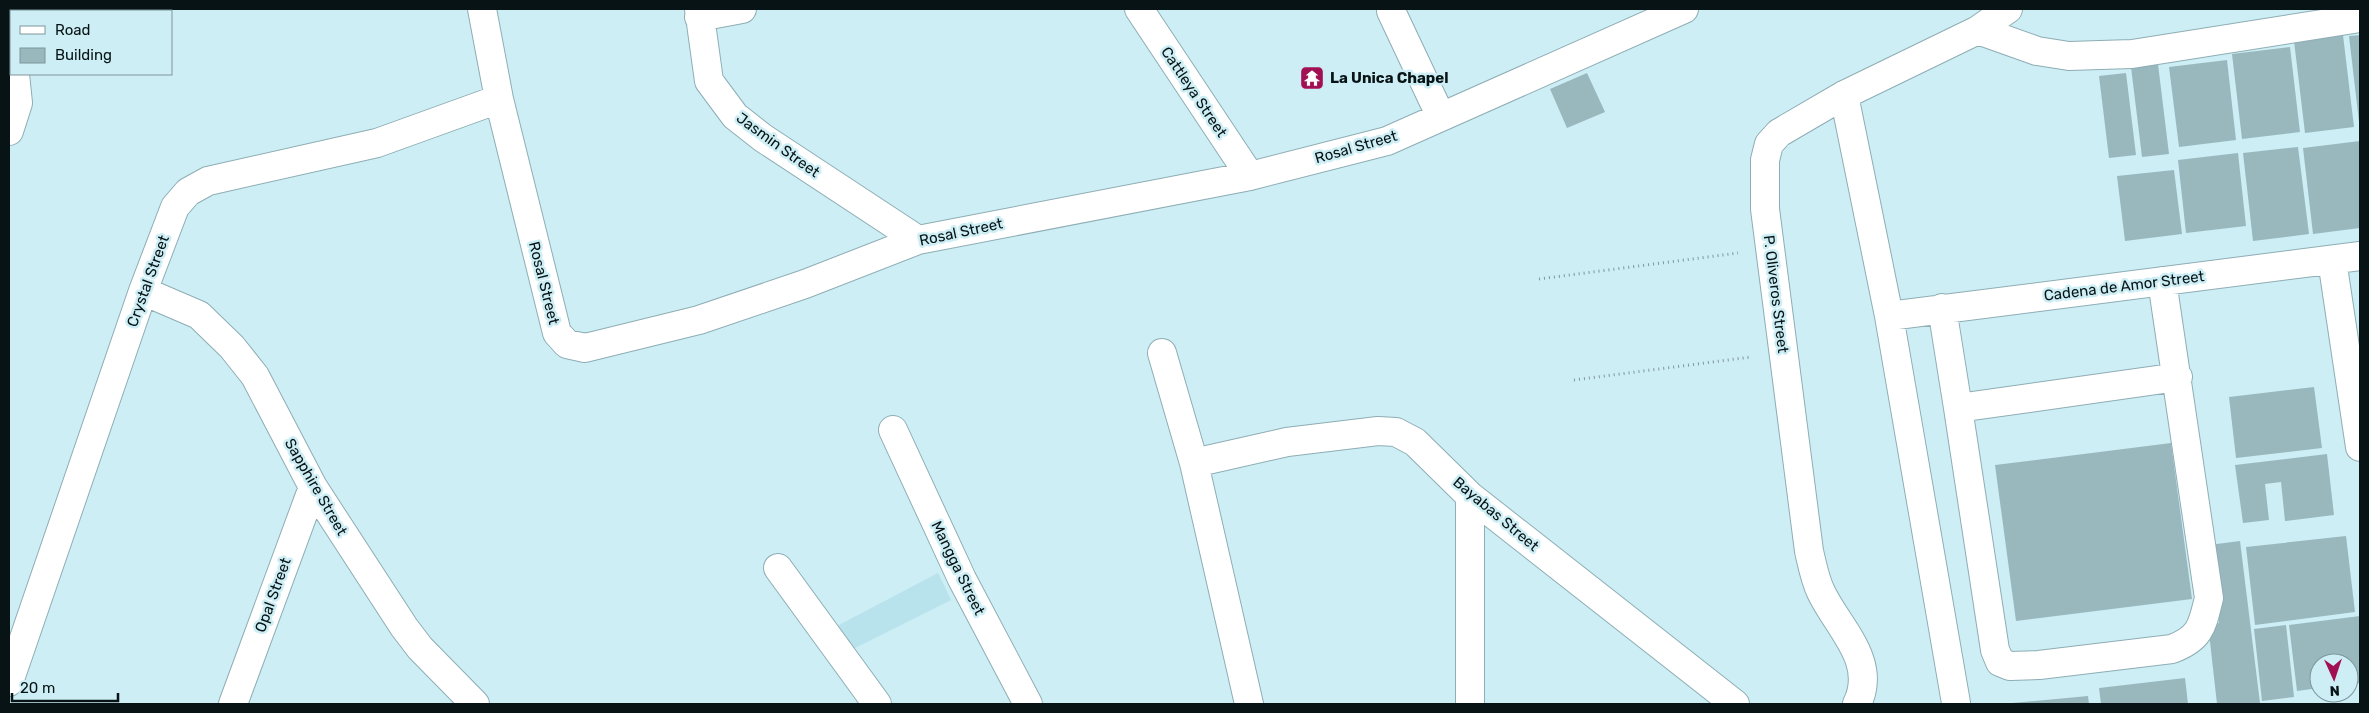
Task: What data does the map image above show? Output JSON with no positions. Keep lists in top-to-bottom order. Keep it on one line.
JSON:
{"streets":{"street":["Cattleya Street","Jasmin Street","Rosal Street","Crystal Street","Cadena de Amor Street","P. Oliveros Street","Sapphire Street","Bayabas Street","Mangga Street","Opal Street"]},"crossings":[["Cattleya Street","Rosal Street"],["Jasmin Street","Rosal Street"],["Rosal Street","Crystal Street"],["Crystal Street","Sapphire Street"],["Sapphire Street","Opal Street"]],"places":{"temple":["La Unica Chapel"]},"legend":["Road","Building"],"scale_bar":"20 m","north":"bottom"}
